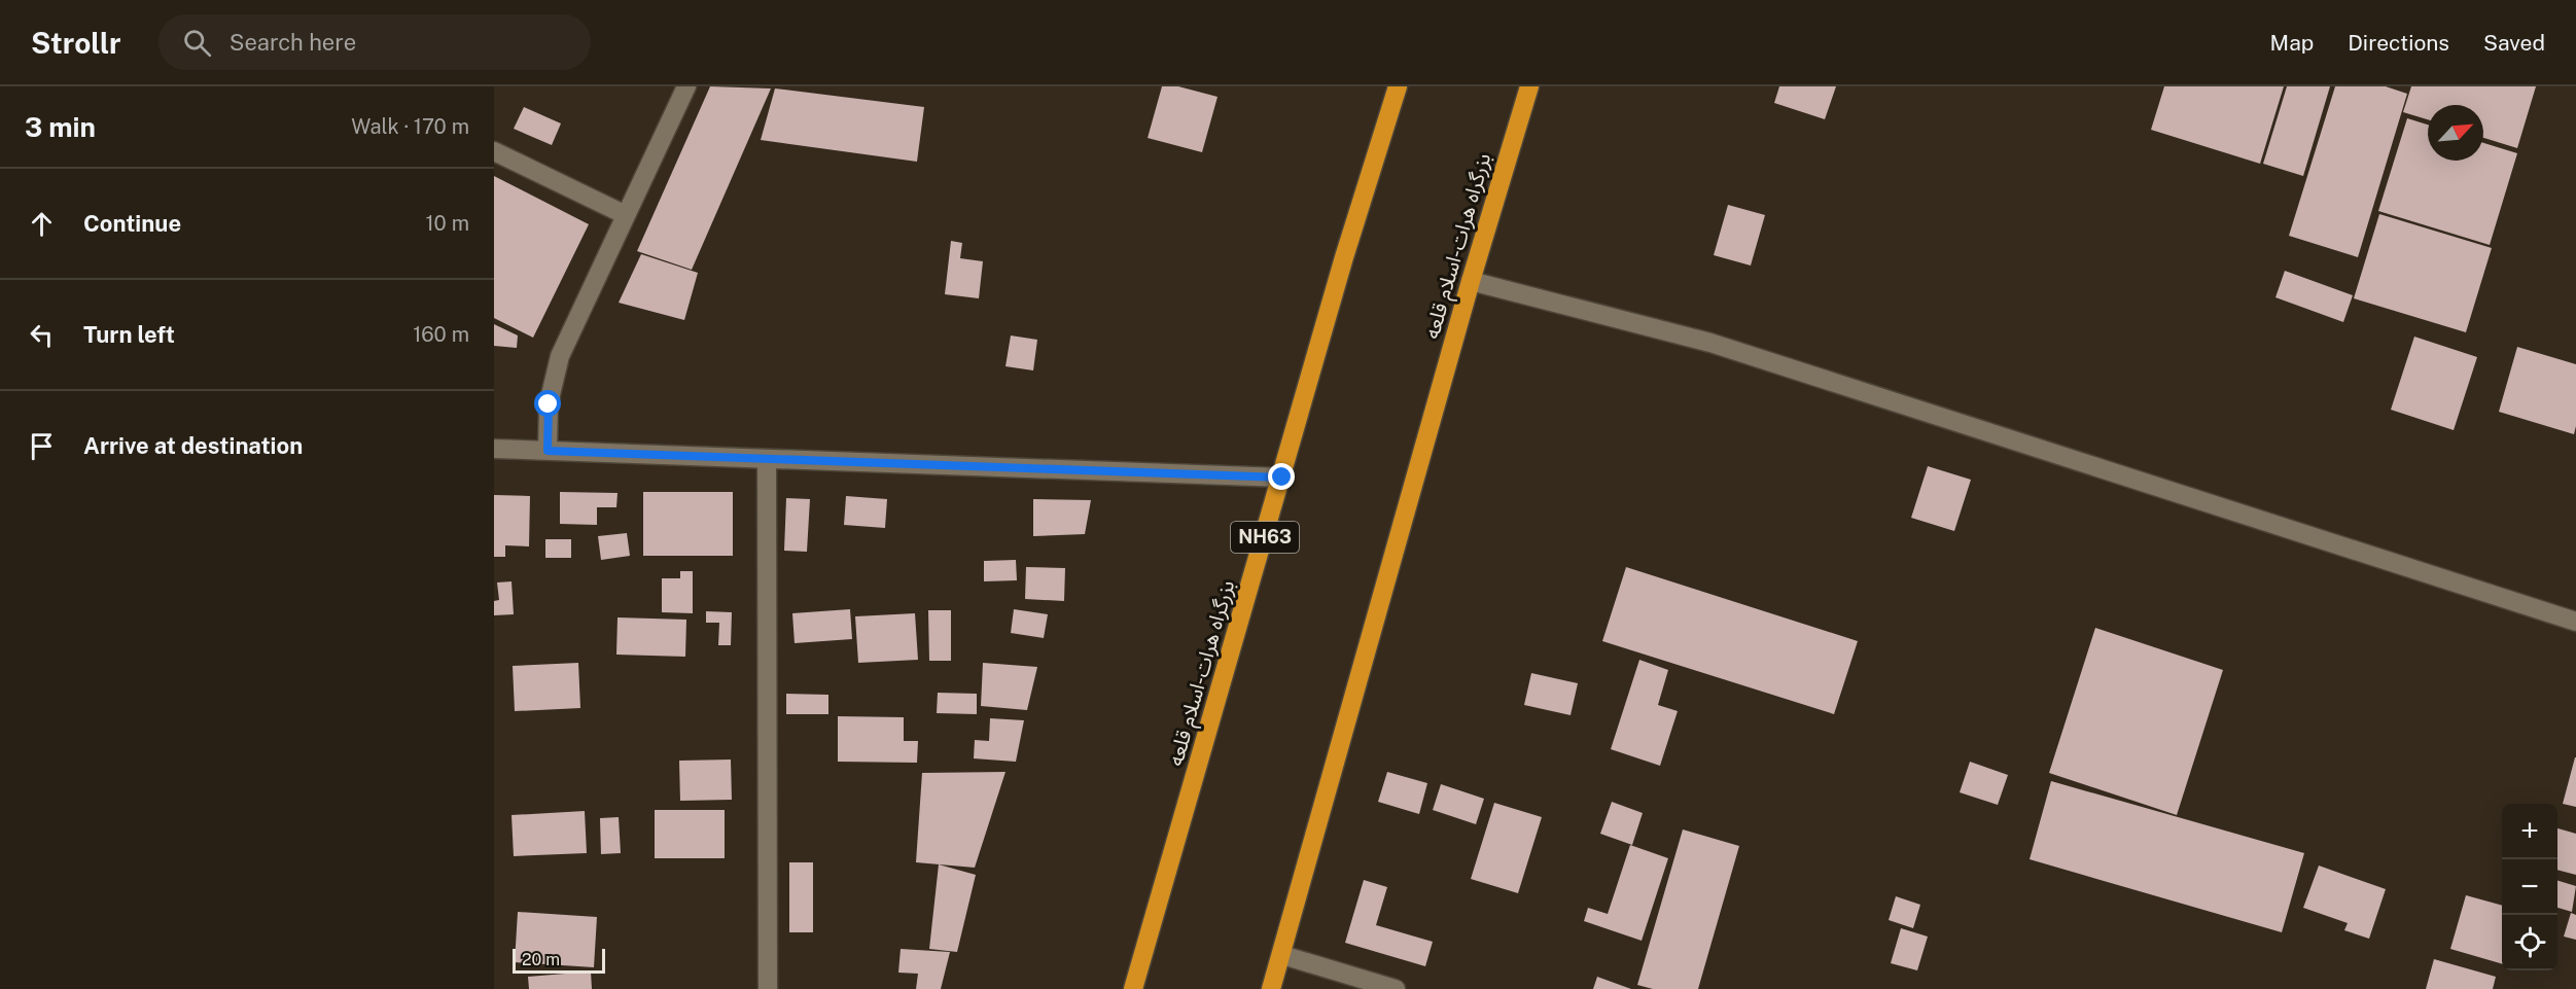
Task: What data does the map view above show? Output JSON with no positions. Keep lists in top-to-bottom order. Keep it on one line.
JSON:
{"streets":{"highway":["بزرگراه هرات-اسلام قلعه","NH63"]},"scale_bar":"20 m","north":"top right","page":{"header":"Strollr","search":"Search here","nav":["Map","Directions","Saved"],"heading":["3 min","Walk · 170 m"],"list":[["Continue","10 m"],["Turn left","160 m"],"Arrive at destination"],"map_buttons":["+","−"],"scale":"20 m"}}
